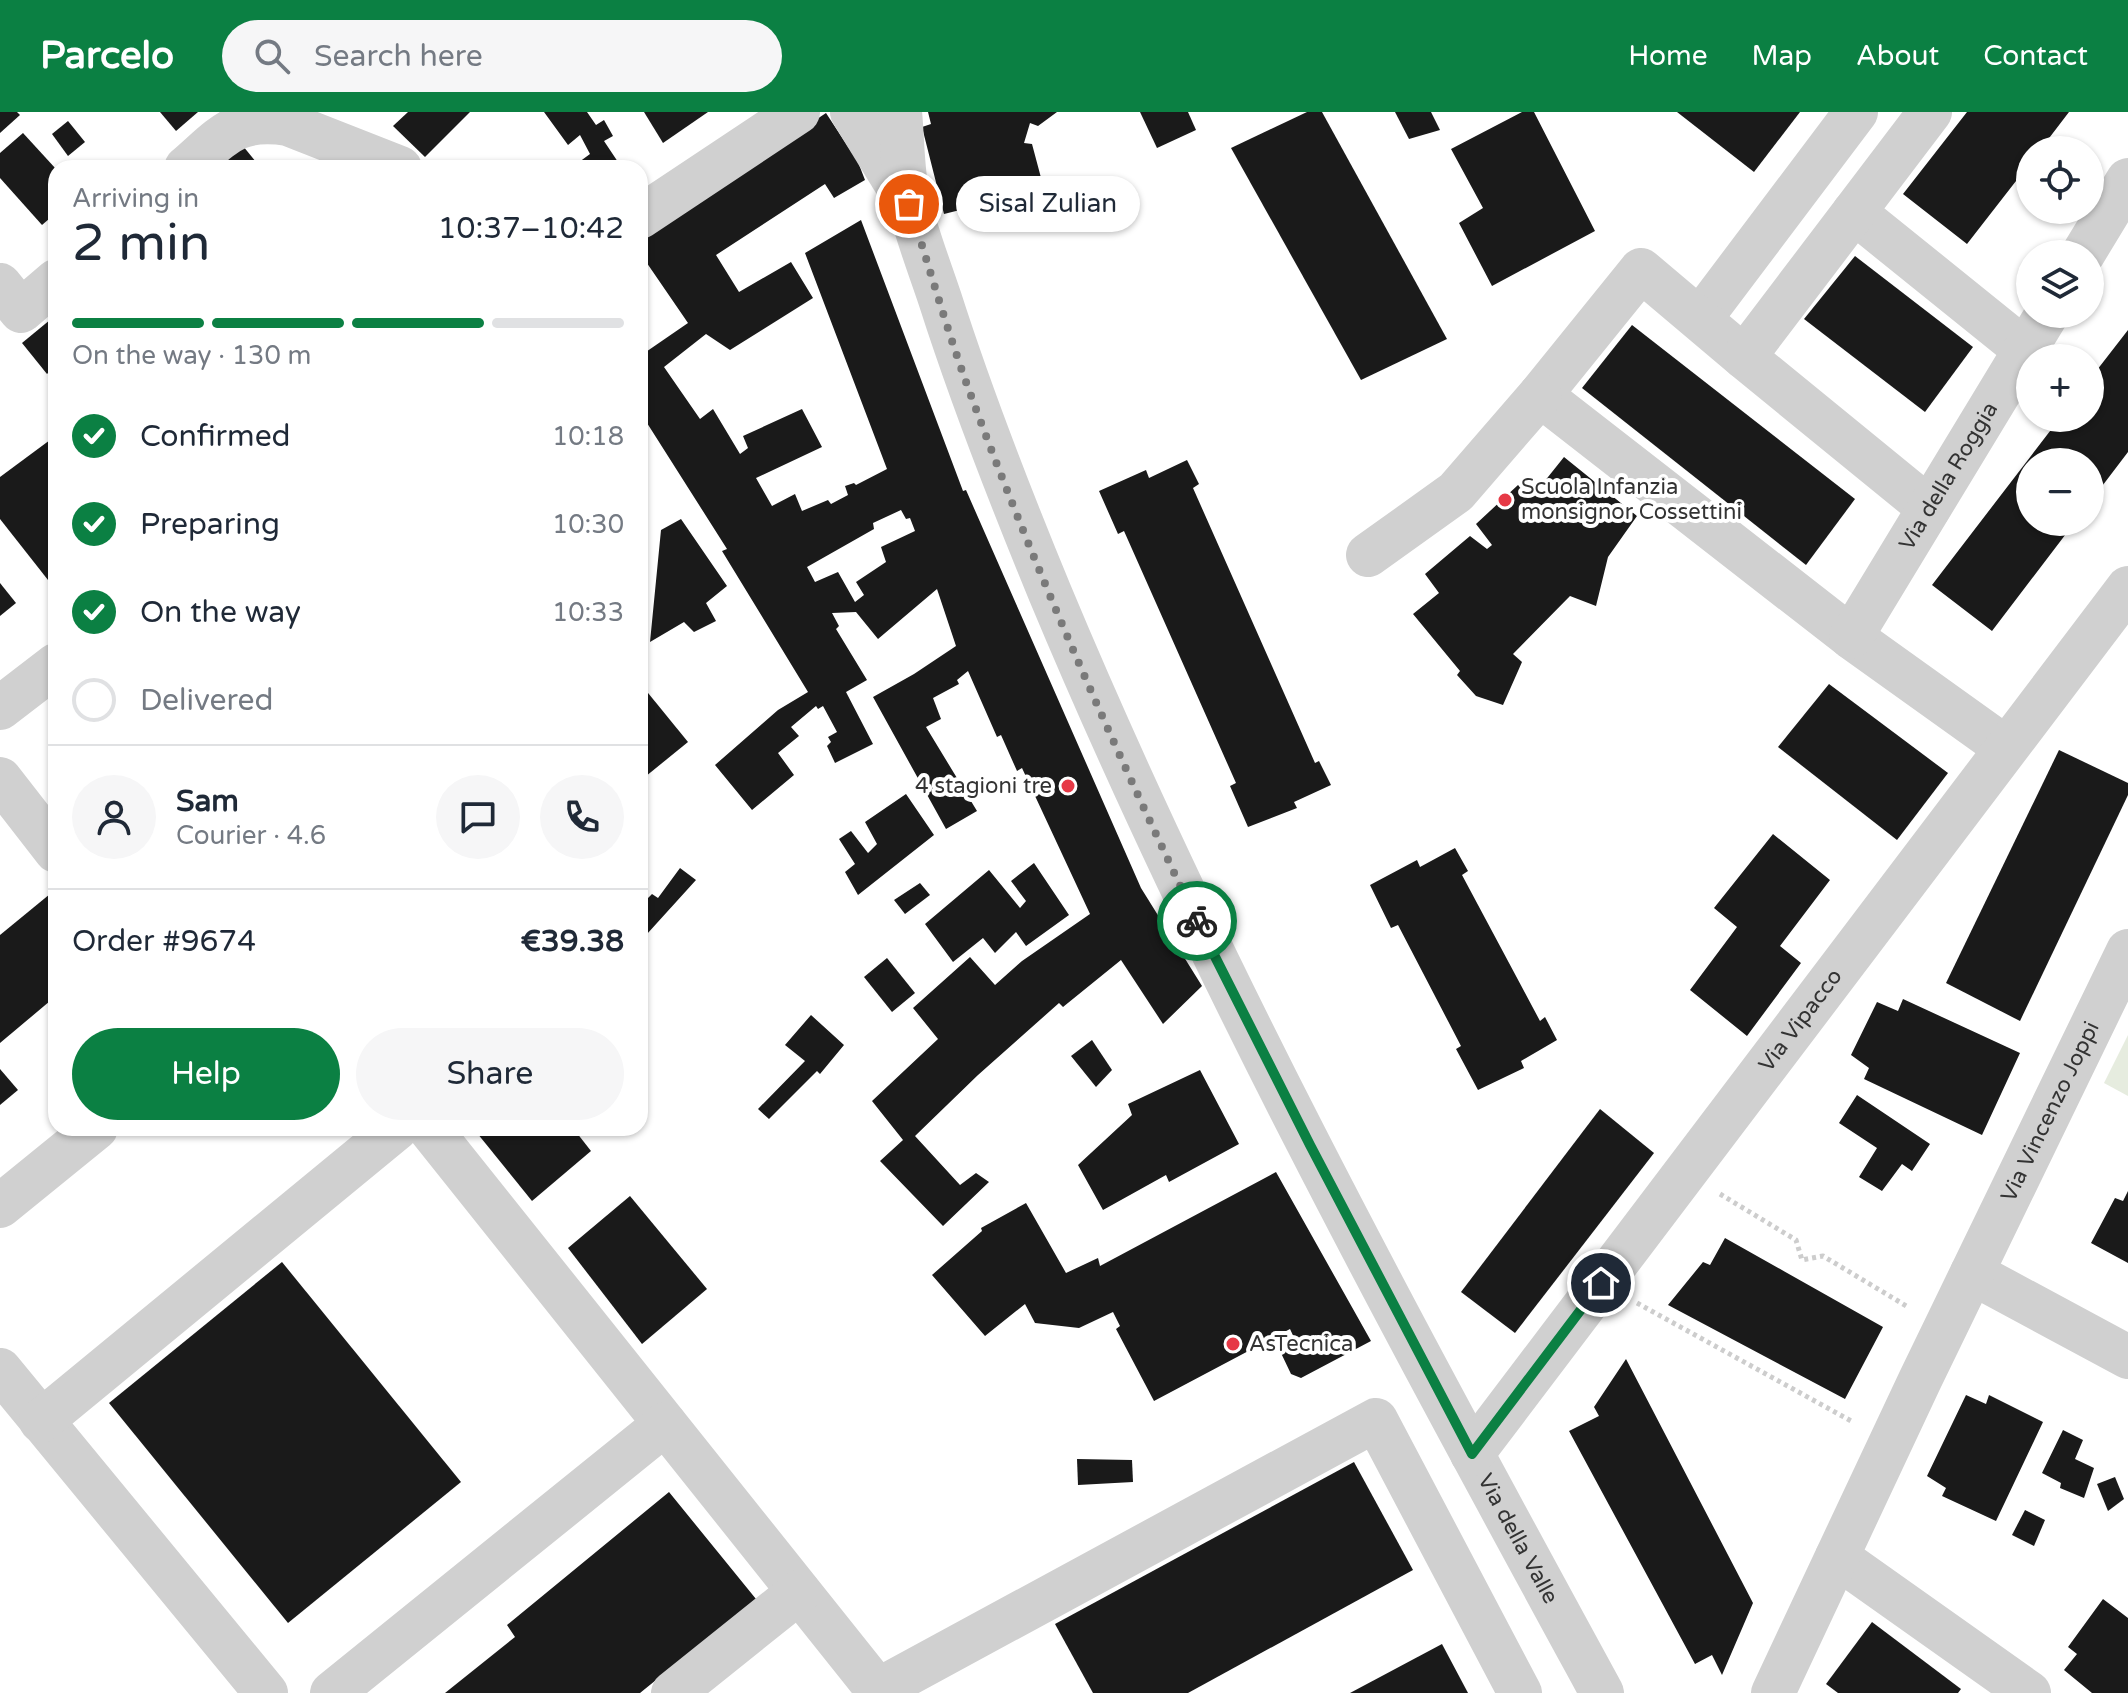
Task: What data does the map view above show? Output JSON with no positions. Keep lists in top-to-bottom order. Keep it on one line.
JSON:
{"streets":{"street":["Via della Roggia","Via Vipacco","Via Vincenzo Joppi","Via della Valle"]},"crossings":[["Via Vipacco","Via della Valle"]],"places":["Sisal Zulian","Scuola Infanzia monsignor Cossettini","4 stagioni tre","AsTecnica"],"page":{"header":"Parcelo","search":"Search here","nav":["Home","Map","About","Contact"],"map_buttons":["+","−"],"heading":["2 min","Arriving in","10:37–10:42"],"panel":["Sam","Courier · 4.6","Order #9674","€39.38"],"bubble":"Sisal Zulian","bar":"On the way · 130 m","list":[["Confirmed","10:18"],["Preparing","10:30"],["On the way","10:33"],"Delivered"],"buttons":["Help","Share"]}}
